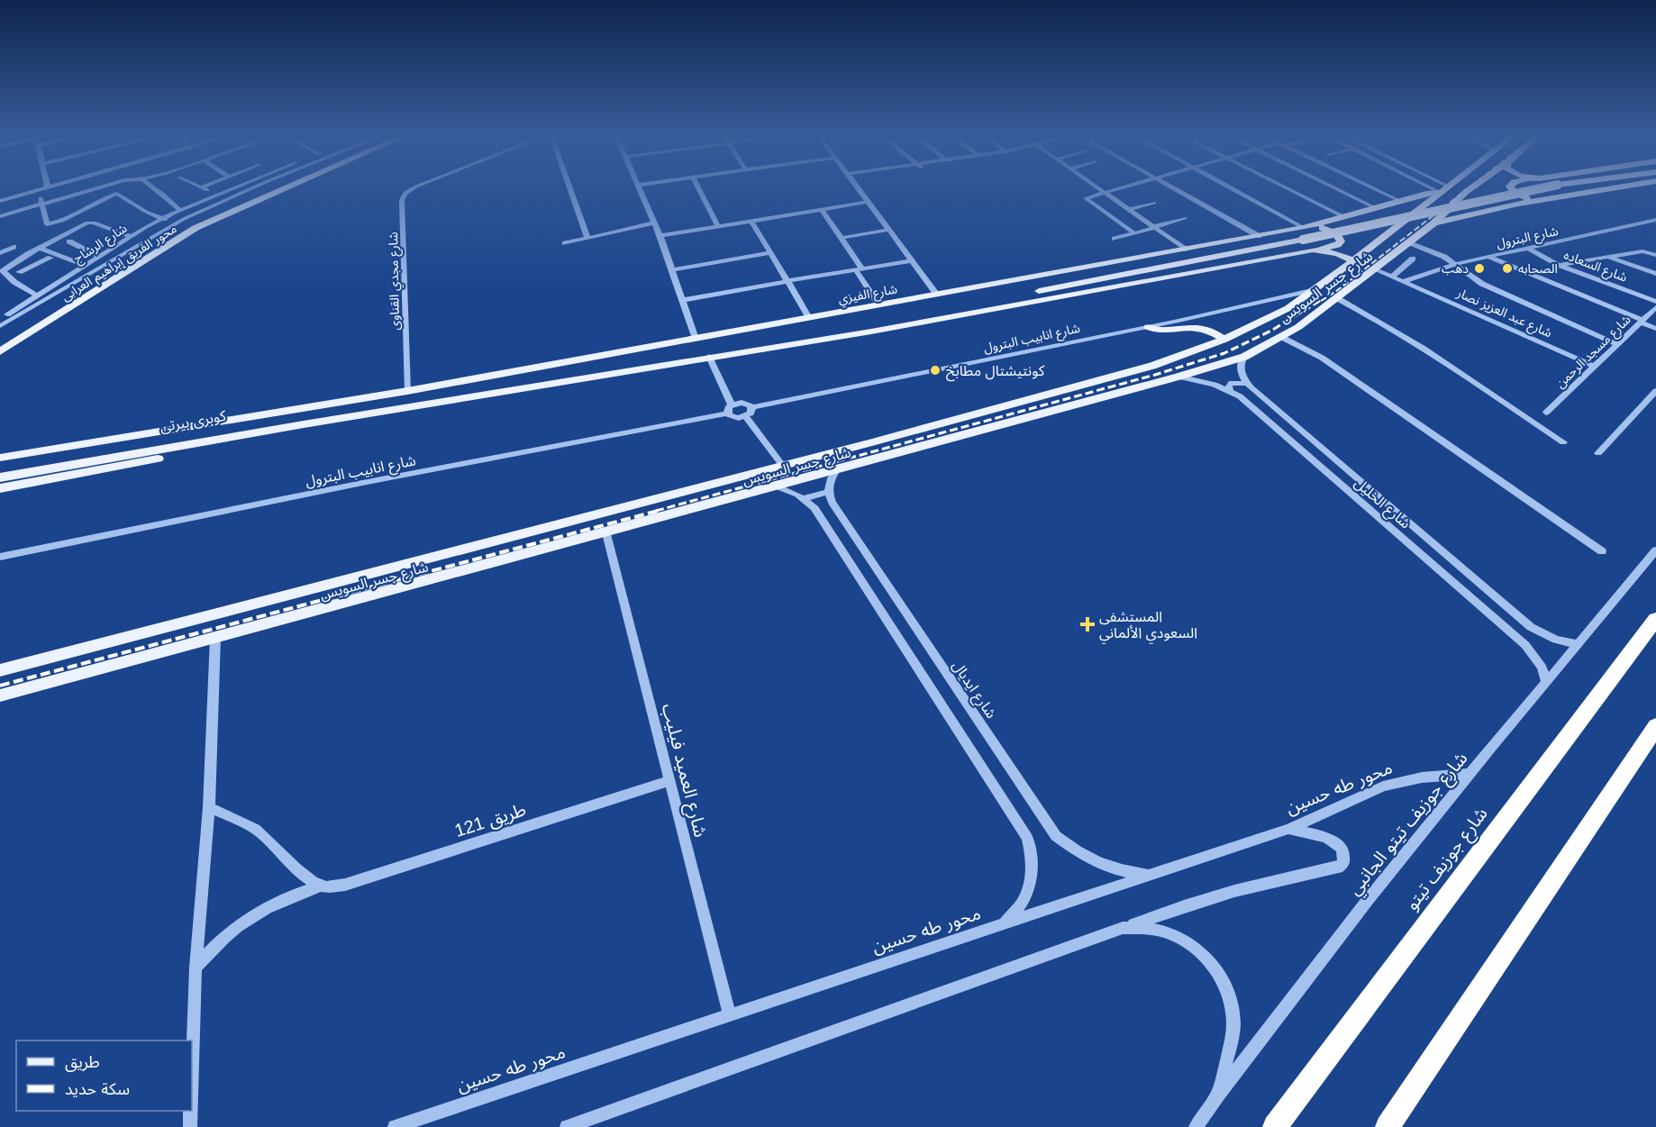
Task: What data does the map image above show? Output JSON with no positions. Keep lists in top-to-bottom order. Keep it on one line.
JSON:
{"streets":{"highway":["شارع جوزيف تيتو"],"main road":["محور الفريق إبراهيم العرابى","شارع جسر السويس","شارع الفيزي","كوبرى بيرتى"],"street":["شارع البترول","شارع الرشاح","شارع السعاده","شارع مجدي القناوى","شارع عبد العزيز نصار","شارع انابيب البترول","شارع مسجد الرحمن","شارع الخليل","شارع ايديال","شارع العميد فيليب","محور طه حسين","طريق 121","شارع جوزيف تيتو الجانبي"]},"crossings":[["شارع البترول","شارع السعاده"],["شارع البترول","شارع عبد العزيز نصار"],["شارع مجدي القناوى","شارع الفيزي"],["شارع جسر السويس","شارع عبد العزيز نصار"],["شارع جسر السويس","شارع انابيب البترول"],["شارع جسر السويس","شارع الخليل"],["شارع جسر السويس","شارع العميد فيليب"],["شارع الفيزي","كوبرى بيرتى"],["شارع عبد العزيز نصار","شارع مسجد الرحمن"],["شارع الخليل","شارع جوزيف تيتو الجانبي"],["شارع ايديال","محور طه حسين"],["شارع العميد فيليب","محور طه حسين"],["شارع العميد فيليب","طريق 121"],["محور طه حسين","شارع جوزيف تيتو الجانبي"]],"places":{"other":["دهب","الصحابه","كونتيشتال مطابخ"],"health":["المستشفى السعودي الألماني"]},"legend":["طريق","سكة حديد"]}
